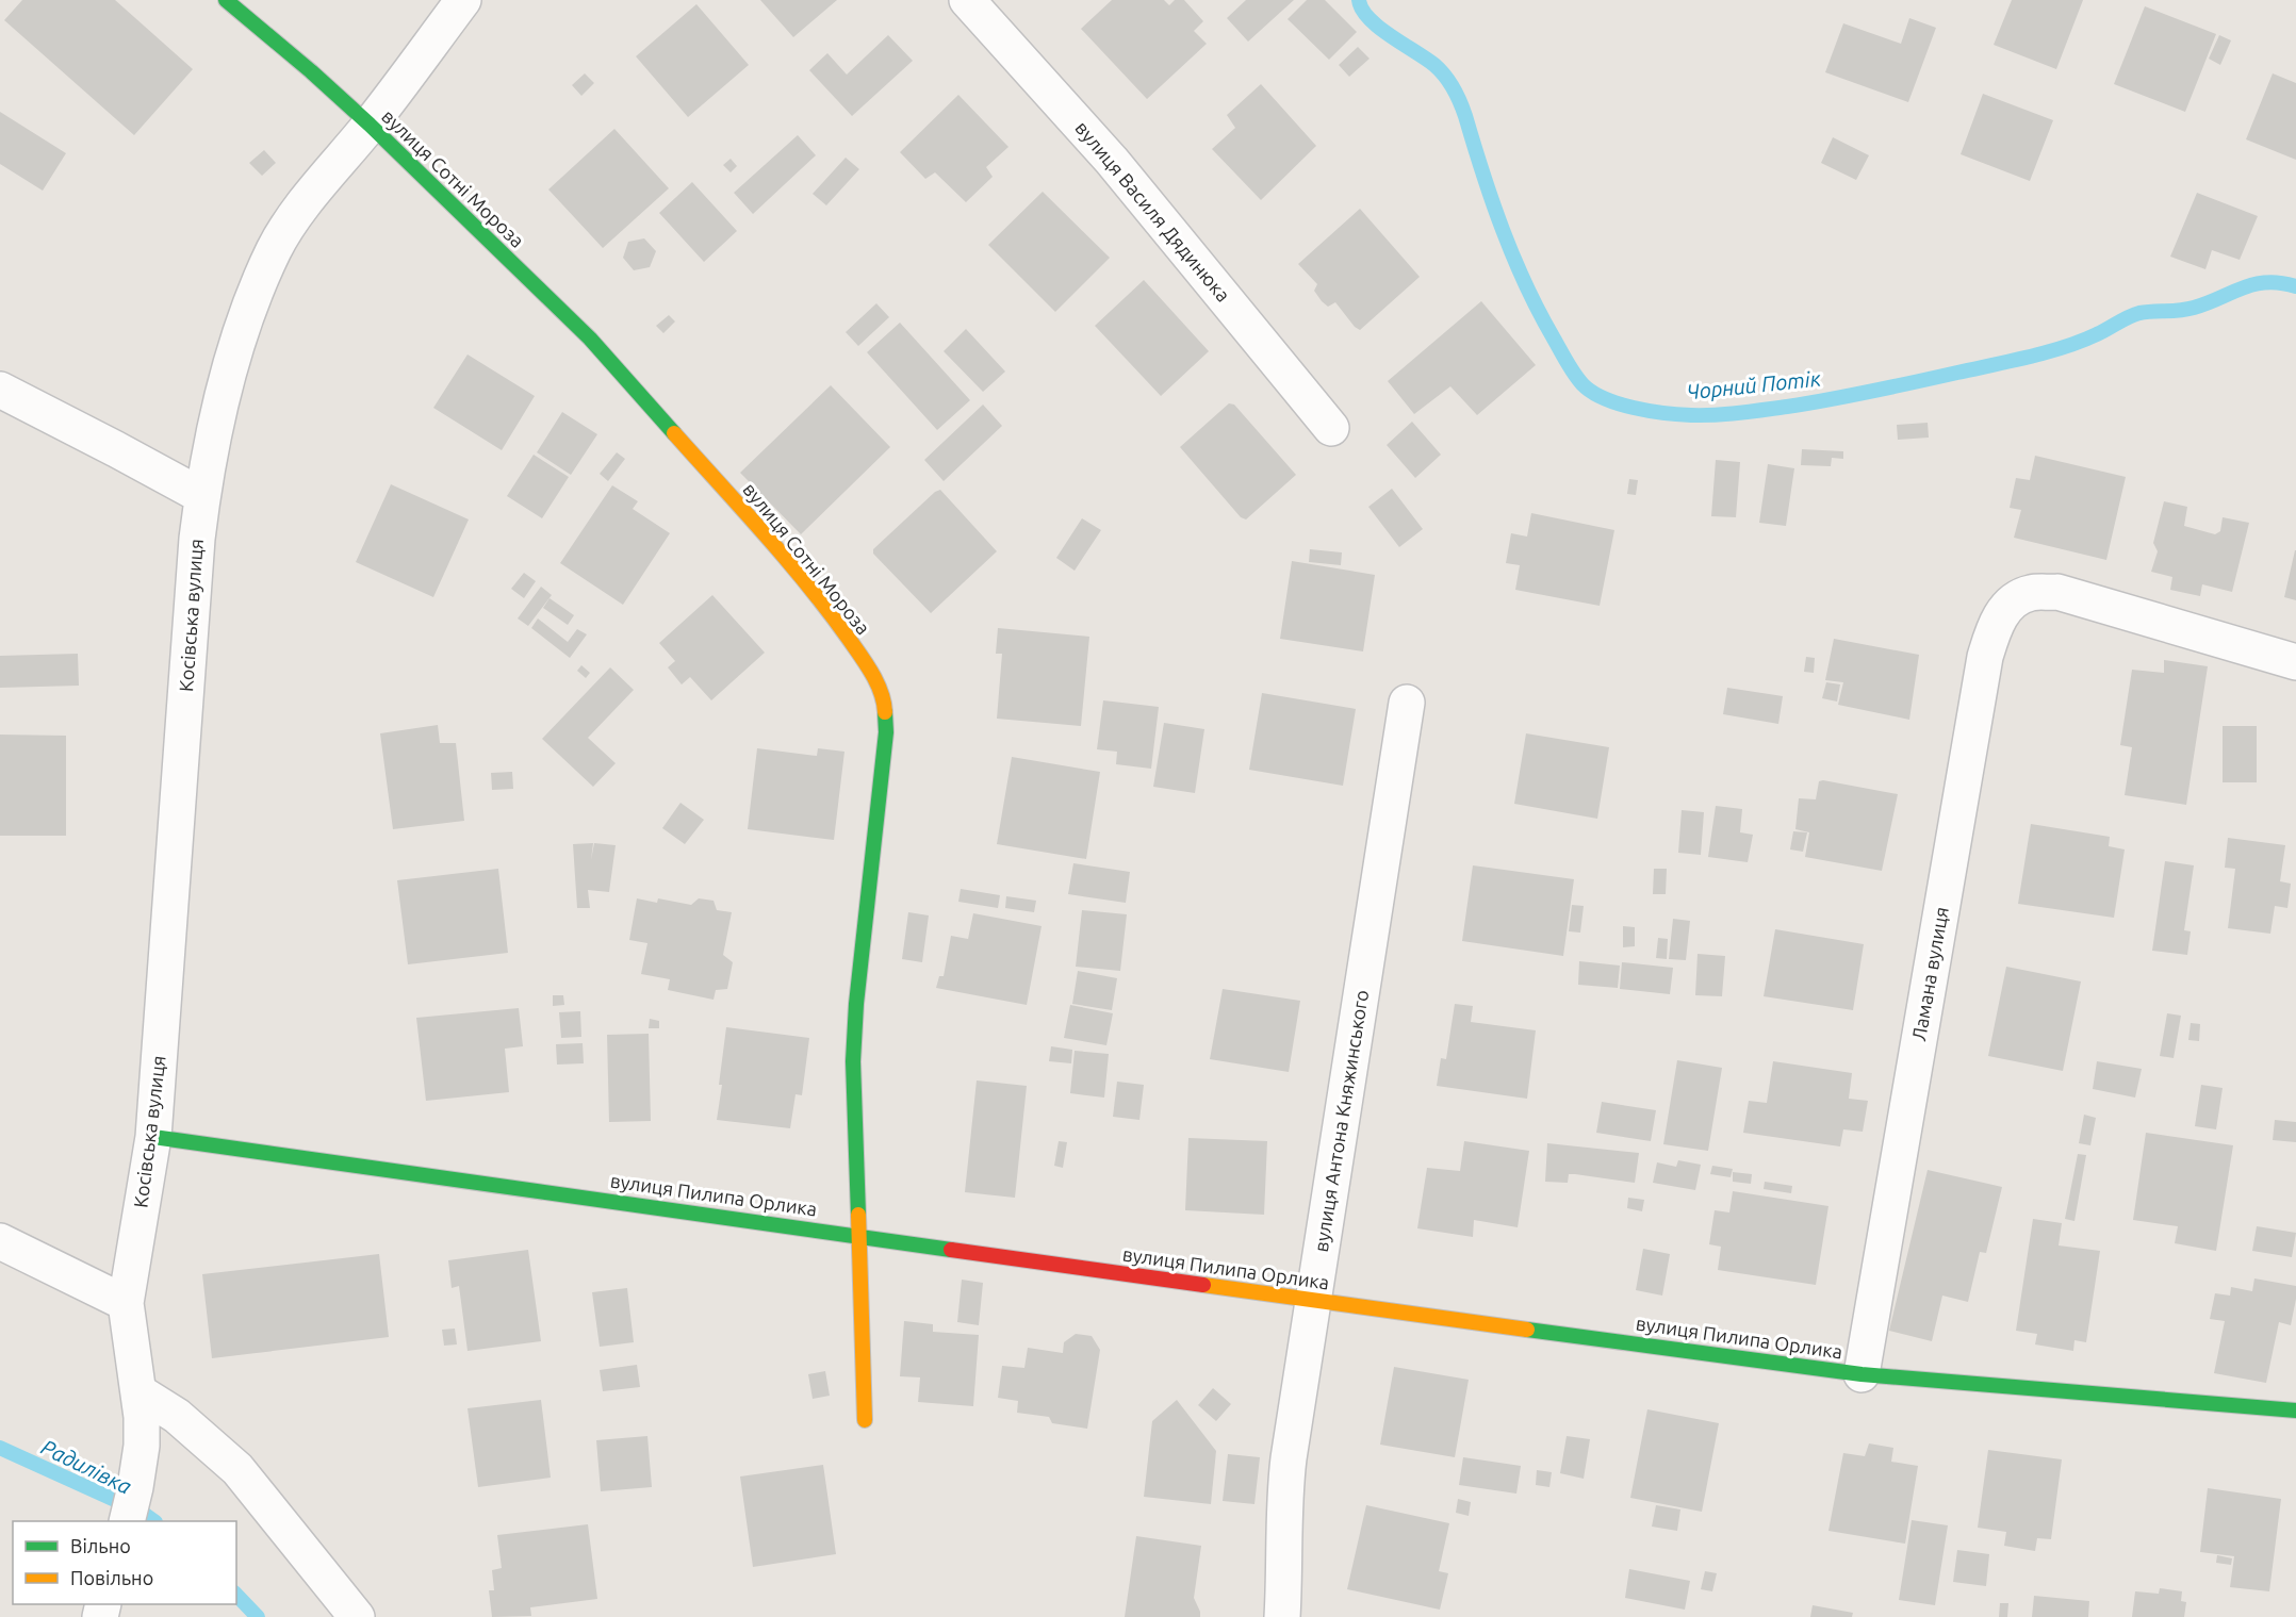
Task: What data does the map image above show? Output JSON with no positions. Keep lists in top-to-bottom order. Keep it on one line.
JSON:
{"streets":{"street":["вулиця Сотні Мороза","вулиця Василя Дядинюка","Косівська вулиця","Ламана вулиця","вулиця Антона Княжинського","вулиця Пилипа Орлика"]},"crossings":[["вулиця Сотні Мороза","Косівська вулиця"],["вулиця Сотні Мороза","вулиця Пилипа Орлика"],["Косівська вулиця","вулиця Пилипа Орлика"],["Ламана вулиця","вулиця Пилипа Орлика"],["вулиця Антона Княжинського","вулиця Пилипа Орлика"]],"water":["Чорний Потік","Радилівка"],"legend":["Вільно","Повільно"]}
